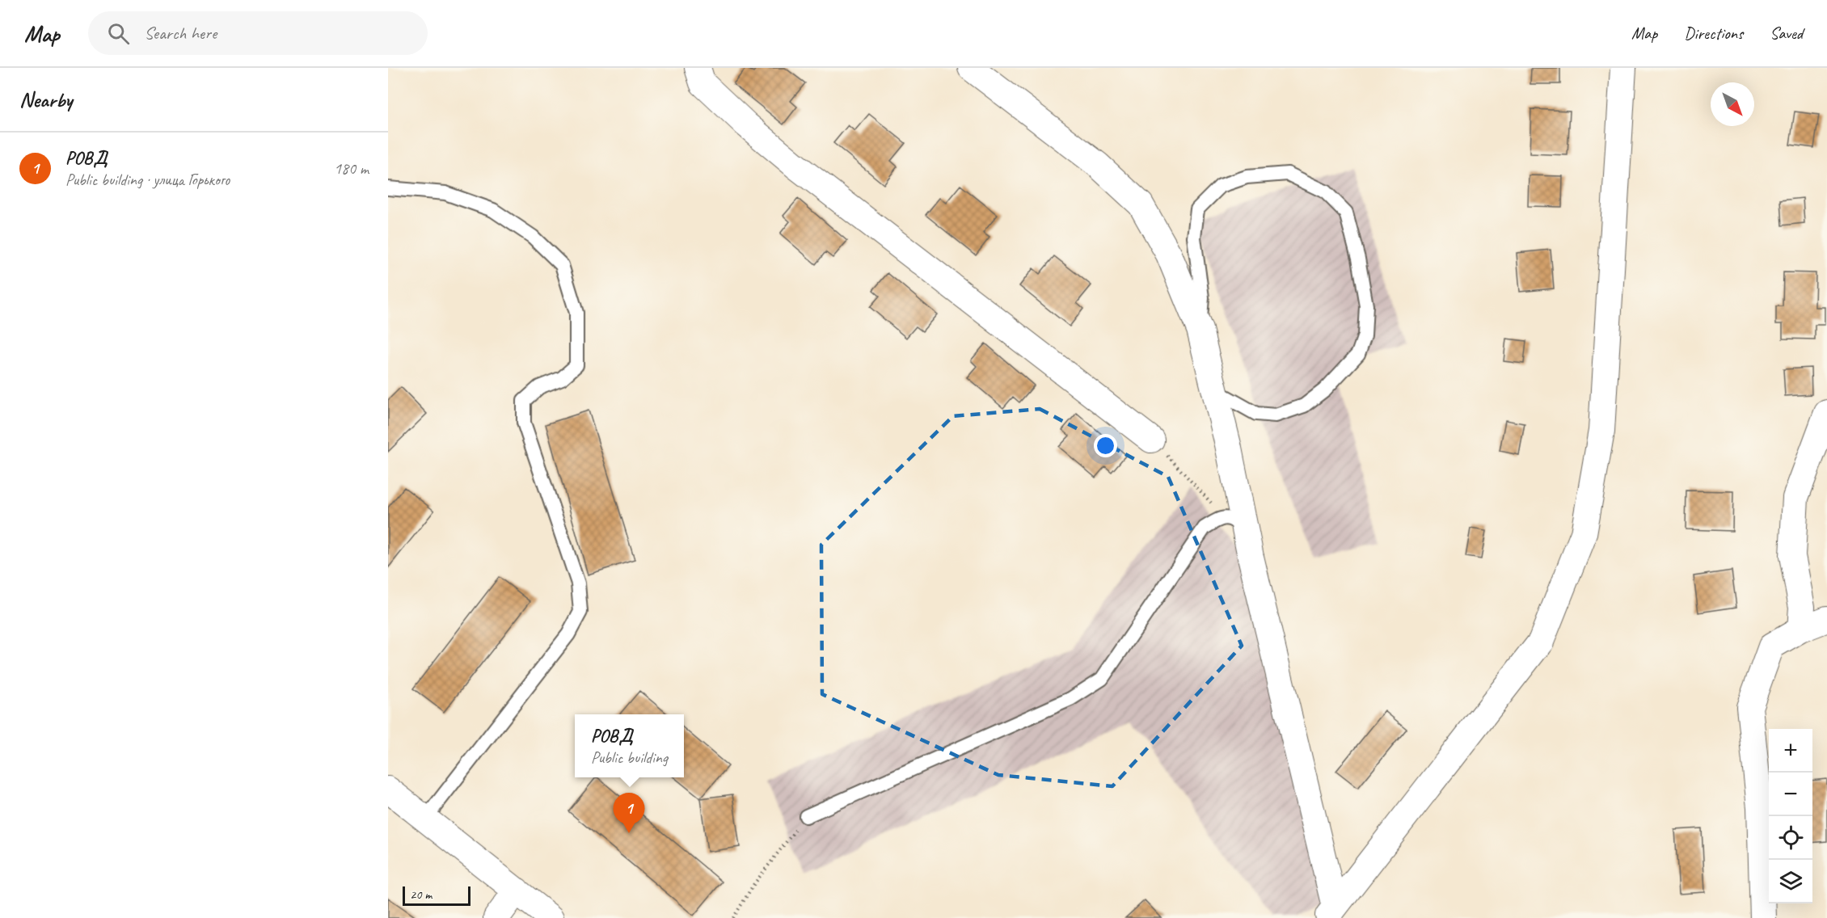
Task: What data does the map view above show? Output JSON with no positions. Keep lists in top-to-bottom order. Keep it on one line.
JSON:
{"scale_bar":"20 m","north":"bottom right","page":{"header":"Map","search":"Search here","nav":["Map","Directions","Saved"],"heading":"Nearby","list":[{"mark":"1","name":"РОВД","note":"Public building · улица Горького","value":"180 m"}],"popup":["РОВД","Public building"],"map_buttons":["+","−"],"pins":"1","scale":"20 m"}}
